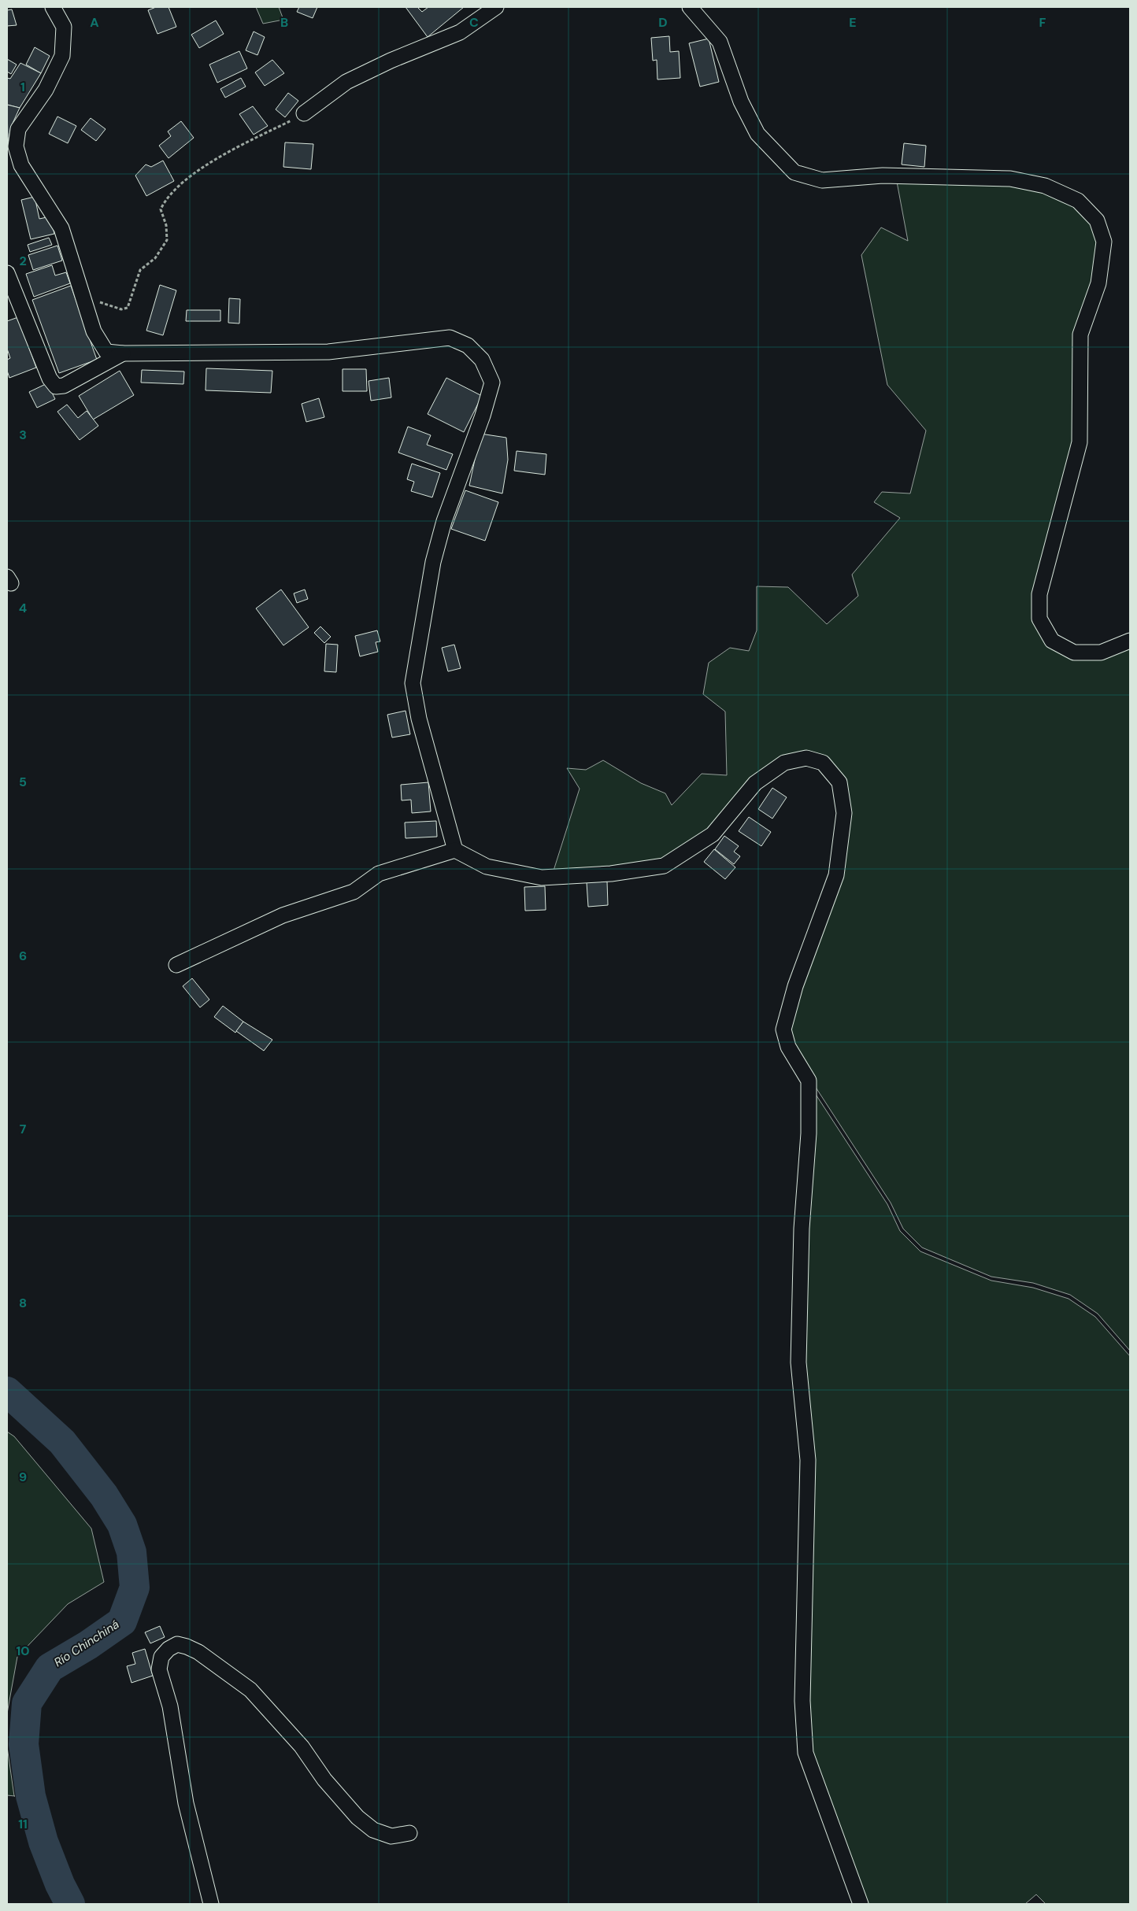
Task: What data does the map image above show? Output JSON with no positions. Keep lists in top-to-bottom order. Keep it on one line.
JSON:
{"water":["Río Chinchiná"],"grid":{"columns":["A","B","C","D","E","F"],"rows":["1","2","3","4","5","6","7","8","9","10","11"]}}
